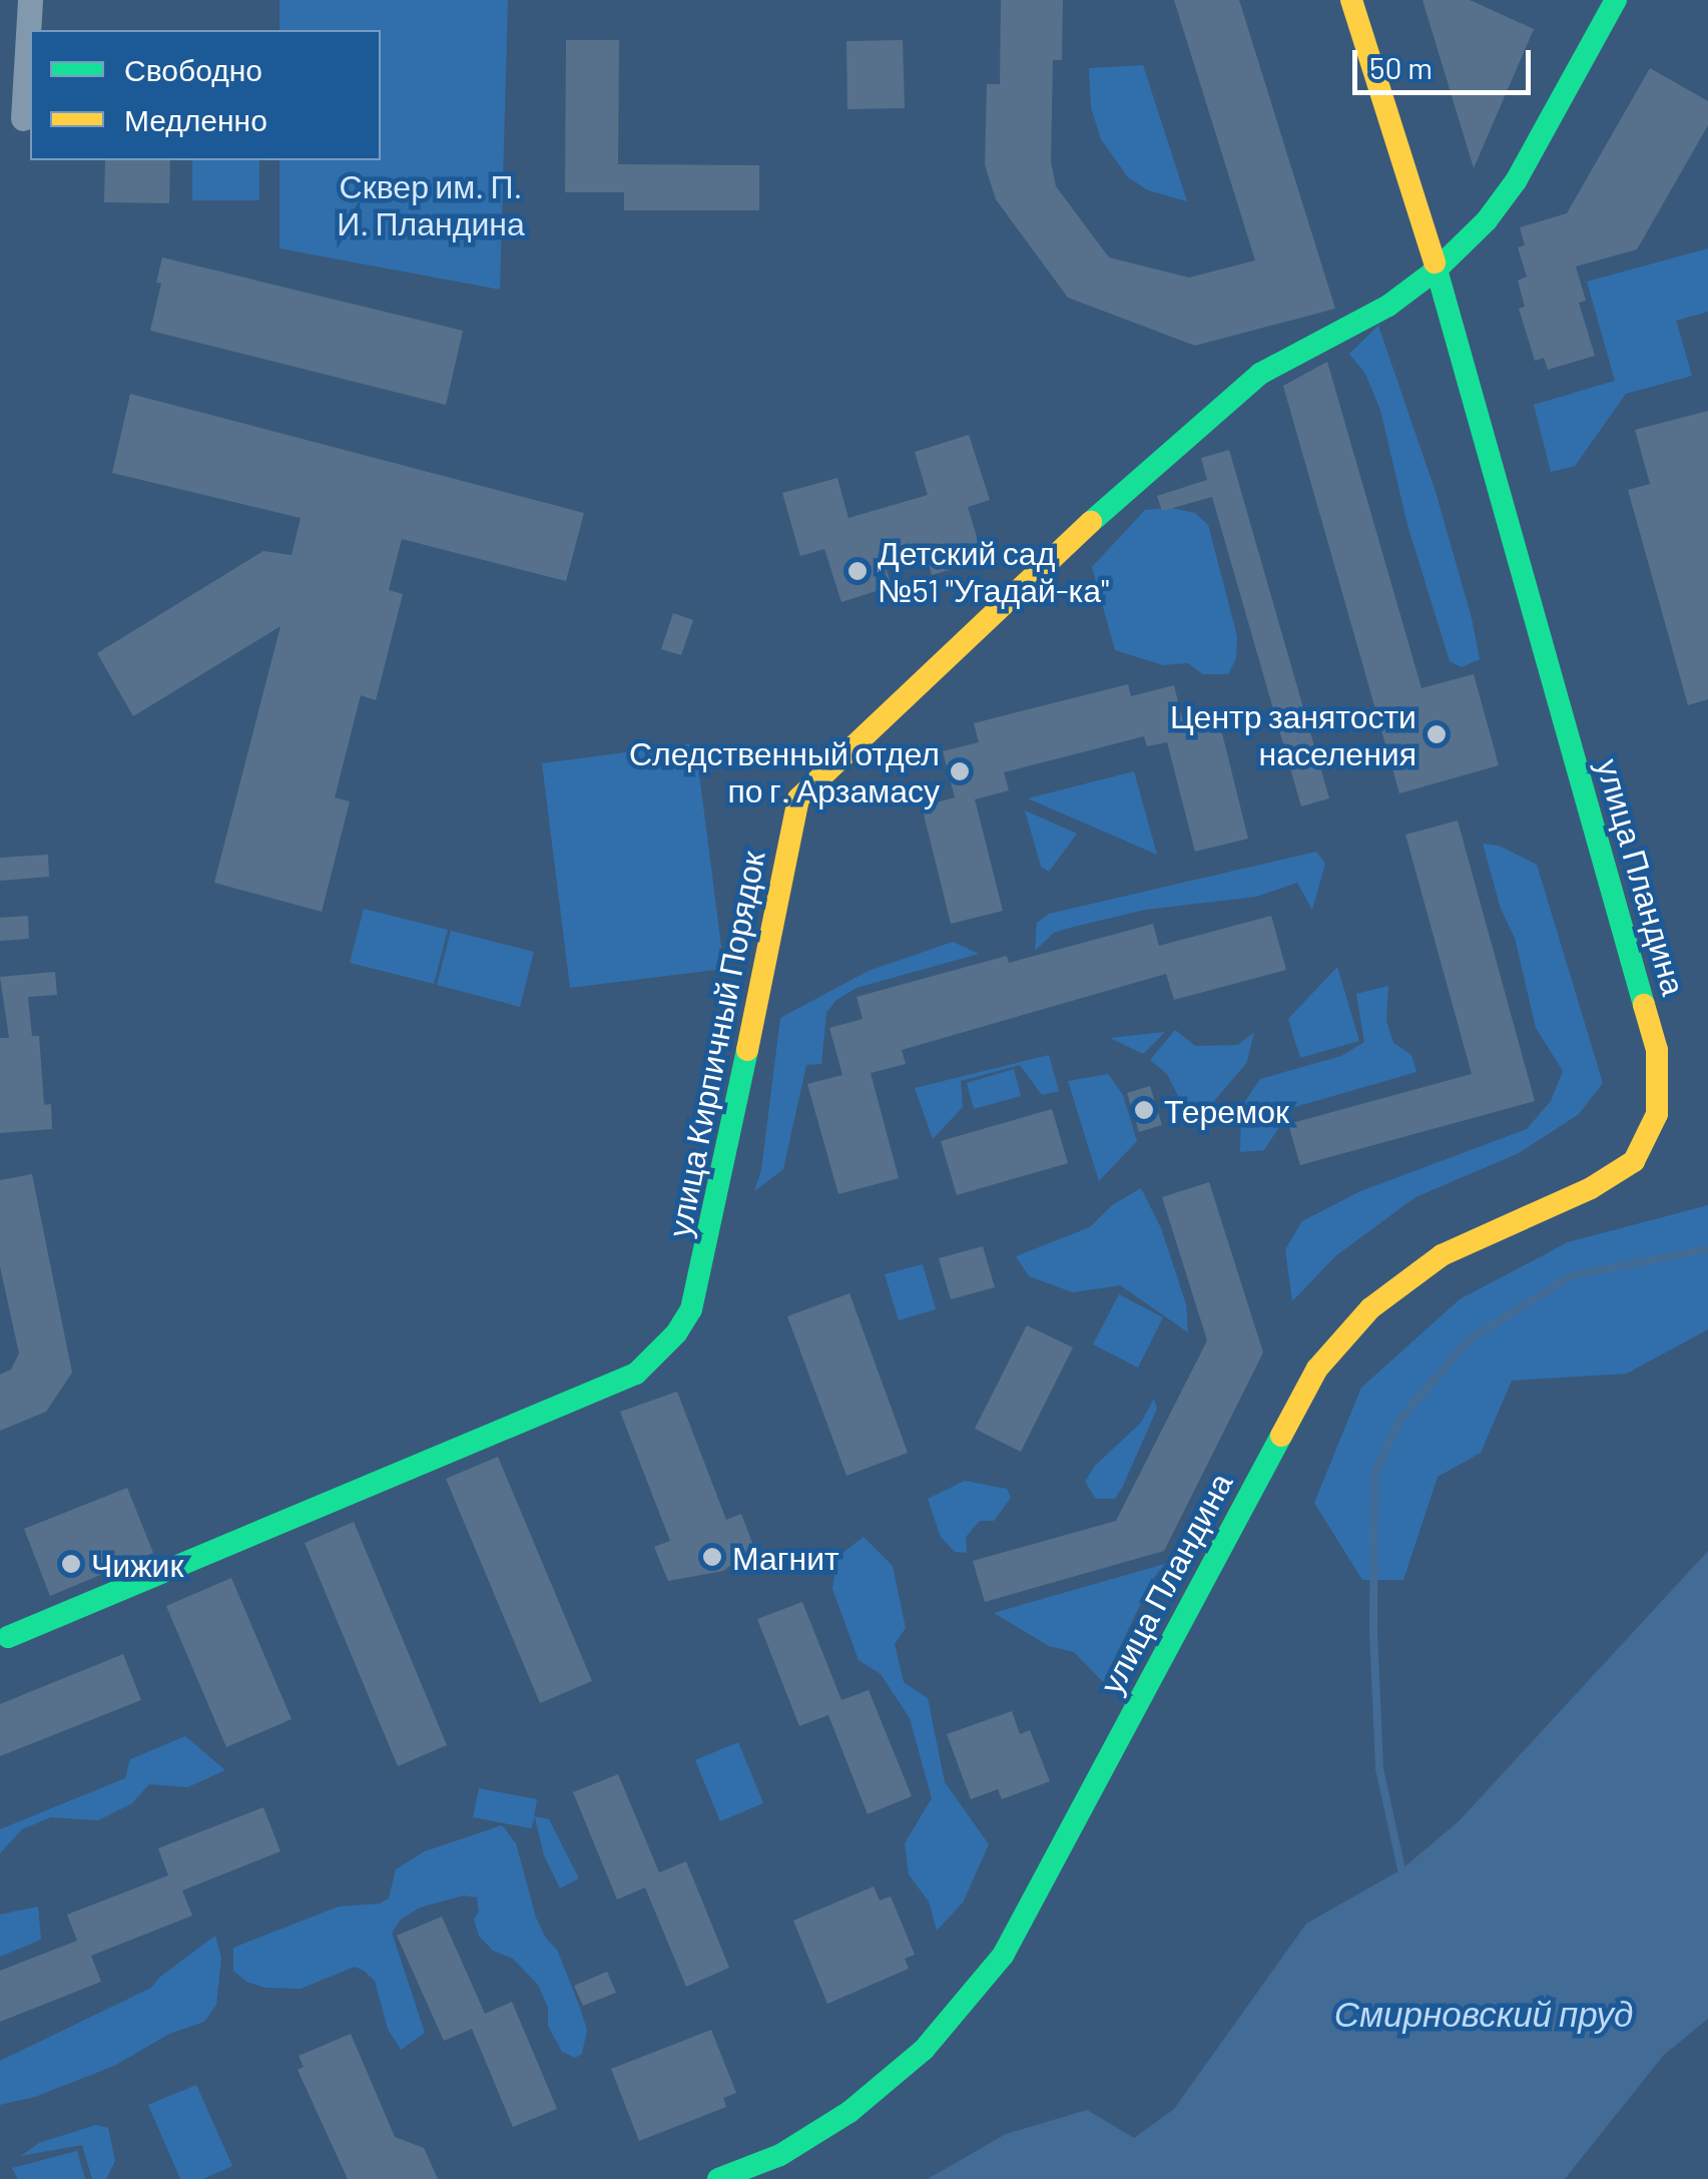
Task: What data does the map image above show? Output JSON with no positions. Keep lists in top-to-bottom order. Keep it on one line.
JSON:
{"streets":{"street":["улица Пландина","улица Кирпичный Порядок"]},"crossings":[["улица Пландина","улица Кирпичный Порядок"]],"water":["Смирновский пруд"],"parks":["Сквер им. П. И. Пландина"],"places":["Детский сад №51 \"Угадай-ка\"","Центр занятости населения","Следственный отдел по г. Арзамасу","Теремок","Магнит","Чижик"],"legend":["Свободно","Медленно"],"scale_bar":"50 m"}
